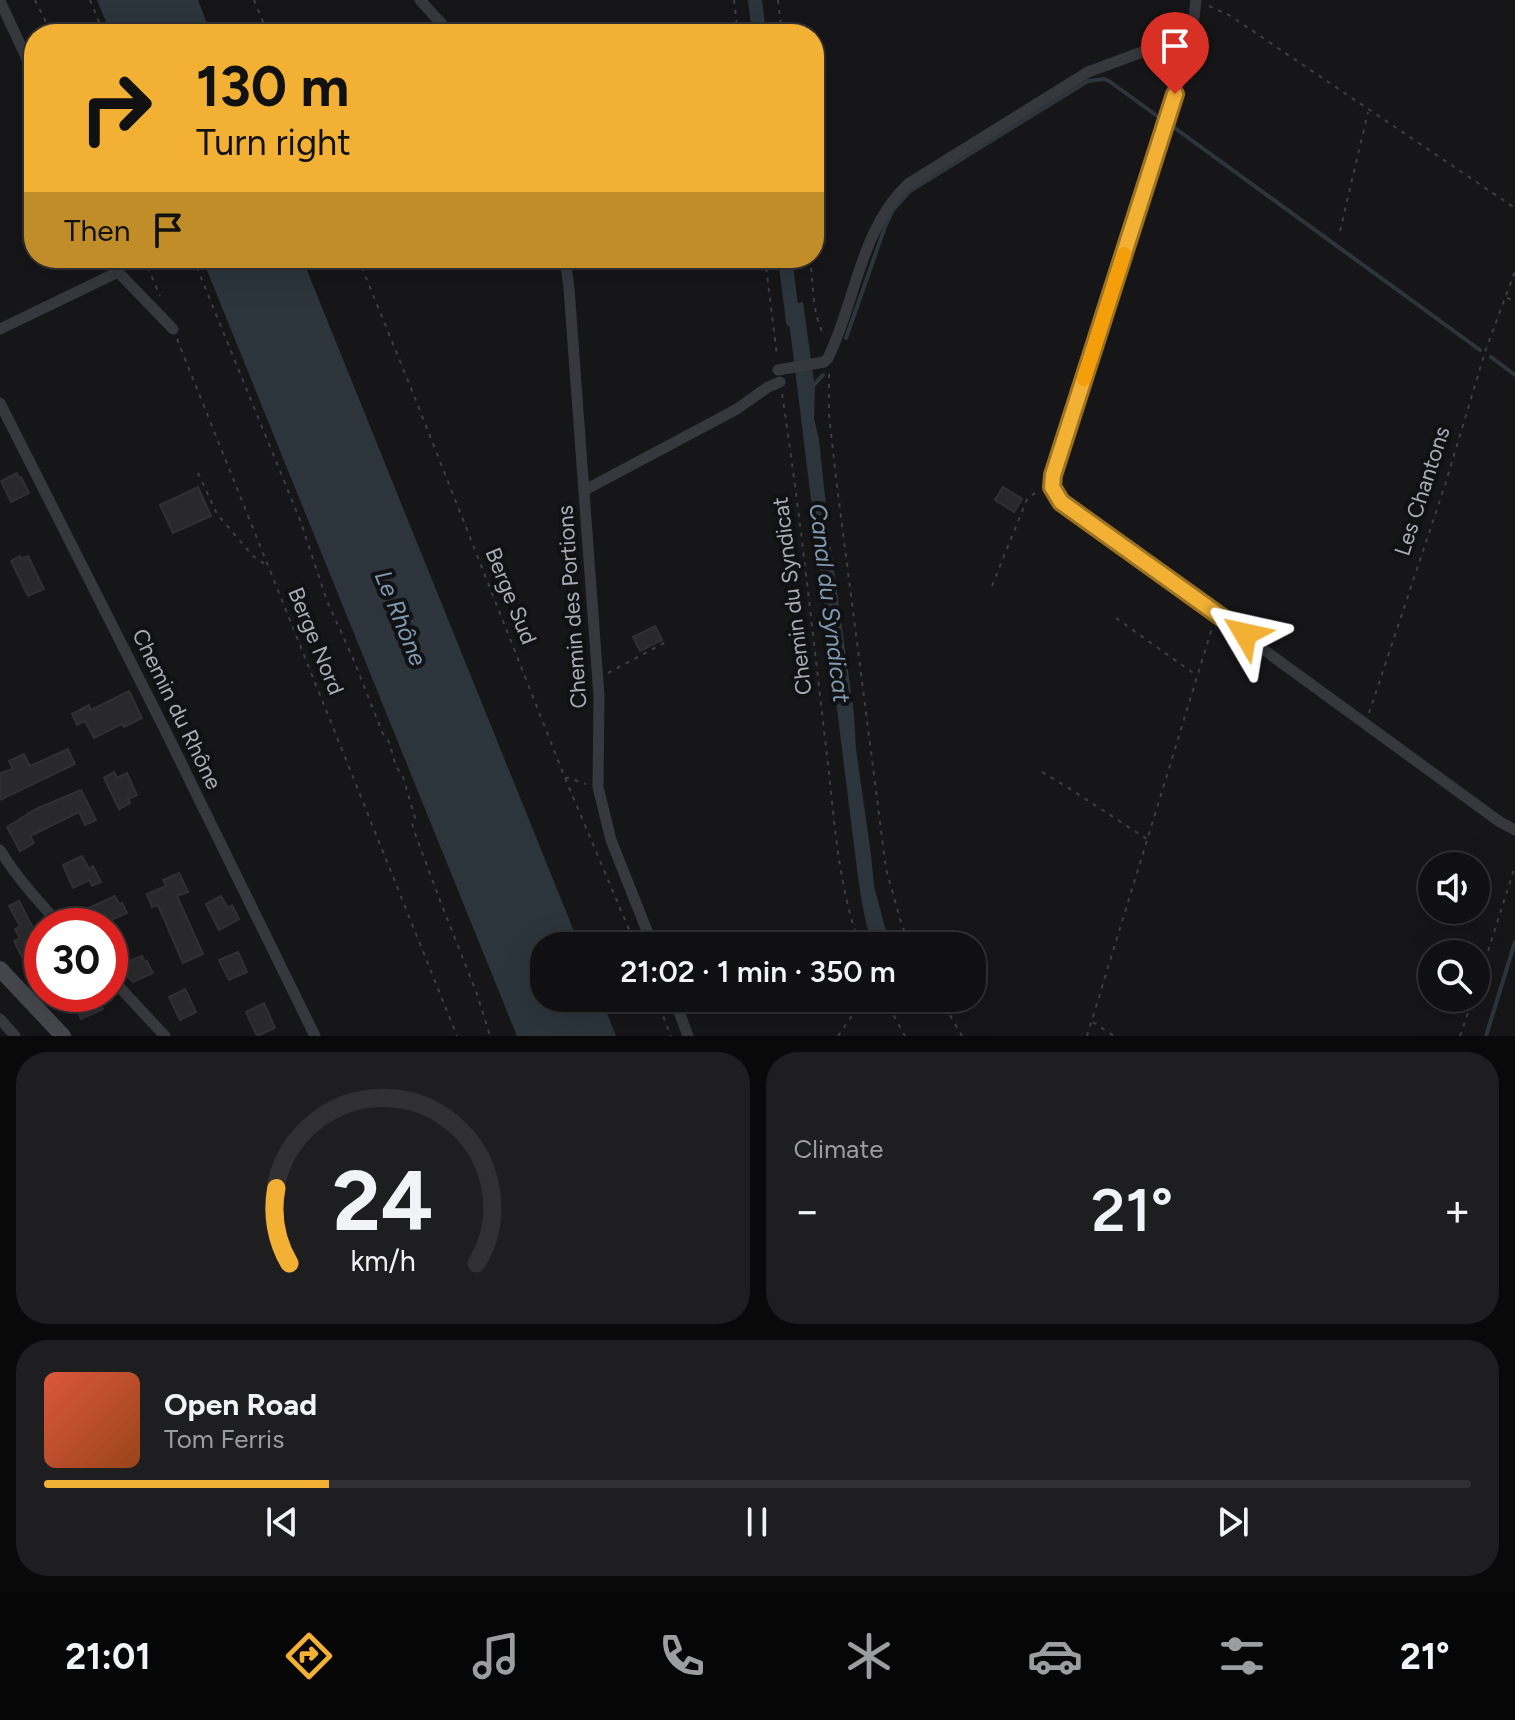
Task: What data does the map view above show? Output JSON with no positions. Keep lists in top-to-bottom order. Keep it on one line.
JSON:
{"streets":{"street":["Chemin des Portions","Chemin du Rhône"],"path":["Les Chantons","Berge Sud","Chemin du Syndicat","Berge Nord"]},"water":["Canal du Syndicat","Le Rhône"],"page":{"turn":["130 m","Turn right"],"then":"Then","limit":"30","trip":"21:02 · 1 min · 350 m","tile":"Climate","heat":["−","21°","+"],"song":["Open Road","Tom Ferris"],"tabs":["21:01","21°"],"gauge":["24","km/h"]}}
